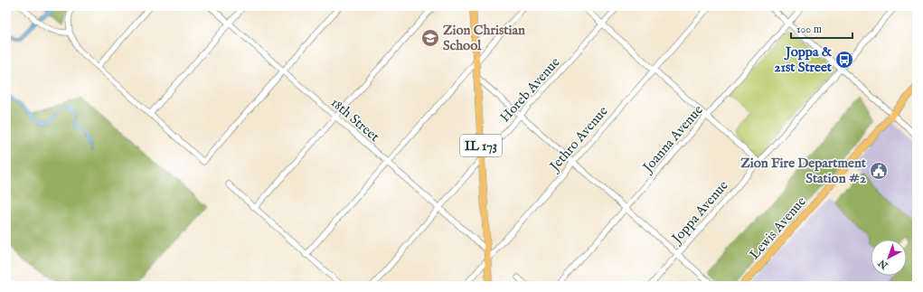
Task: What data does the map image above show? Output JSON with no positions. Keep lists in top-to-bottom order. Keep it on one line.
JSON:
{"streets":{"main road":["IL 173","Lewis Avenue"],"street":["Horeb Avenue","18th Street","Jethro Avenue","Joanna Avenue","Joppa Avenue"]},"crossings":[["Horeb Avenue","18th Street"],["Horeb Avenue","IL 173"],["18th Street","IL 173"],["Jethro Avenue","IL 173"]],"places":{"school or university":["Zion Christian School"],"bus stop":["Joppa & 21st Street"],"public building":["Zion Fire Department Station #2"]},"scale_bar":"100 m","north":"bottom left"}
